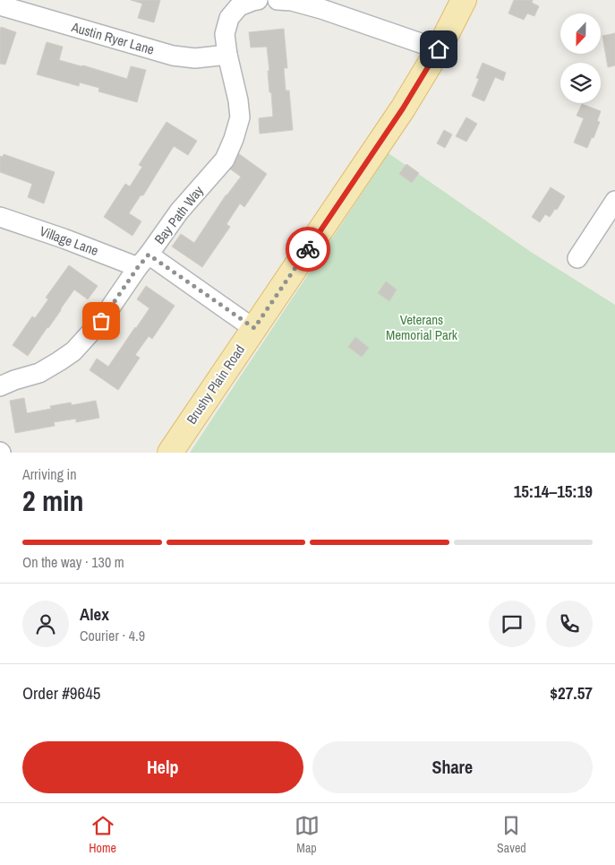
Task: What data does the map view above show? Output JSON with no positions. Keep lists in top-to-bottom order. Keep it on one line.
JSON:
{"streets":{"main road":["Brushy Plain Road"],"street":["Austin Ryer Lane","Bay Path Way","Village Lane"]},"crossings":[["Austin Ryer Lane","Bay Path Way"],["Bay Path Way","Village Lane"],["Village Lane","Brushy Plain Road"]],"parks":["Veterans Memorial Park"],"north":"bottom","page":{"heading":["2 min","Arriving in","15:14–15:19"],"panel":["Alex","Courier · 4.9","Order #9645","$27.57"],"bar":"On the way · 130 m","buttons":["Help","Share"],"tabs":["Home","Map","Saved"]}}
